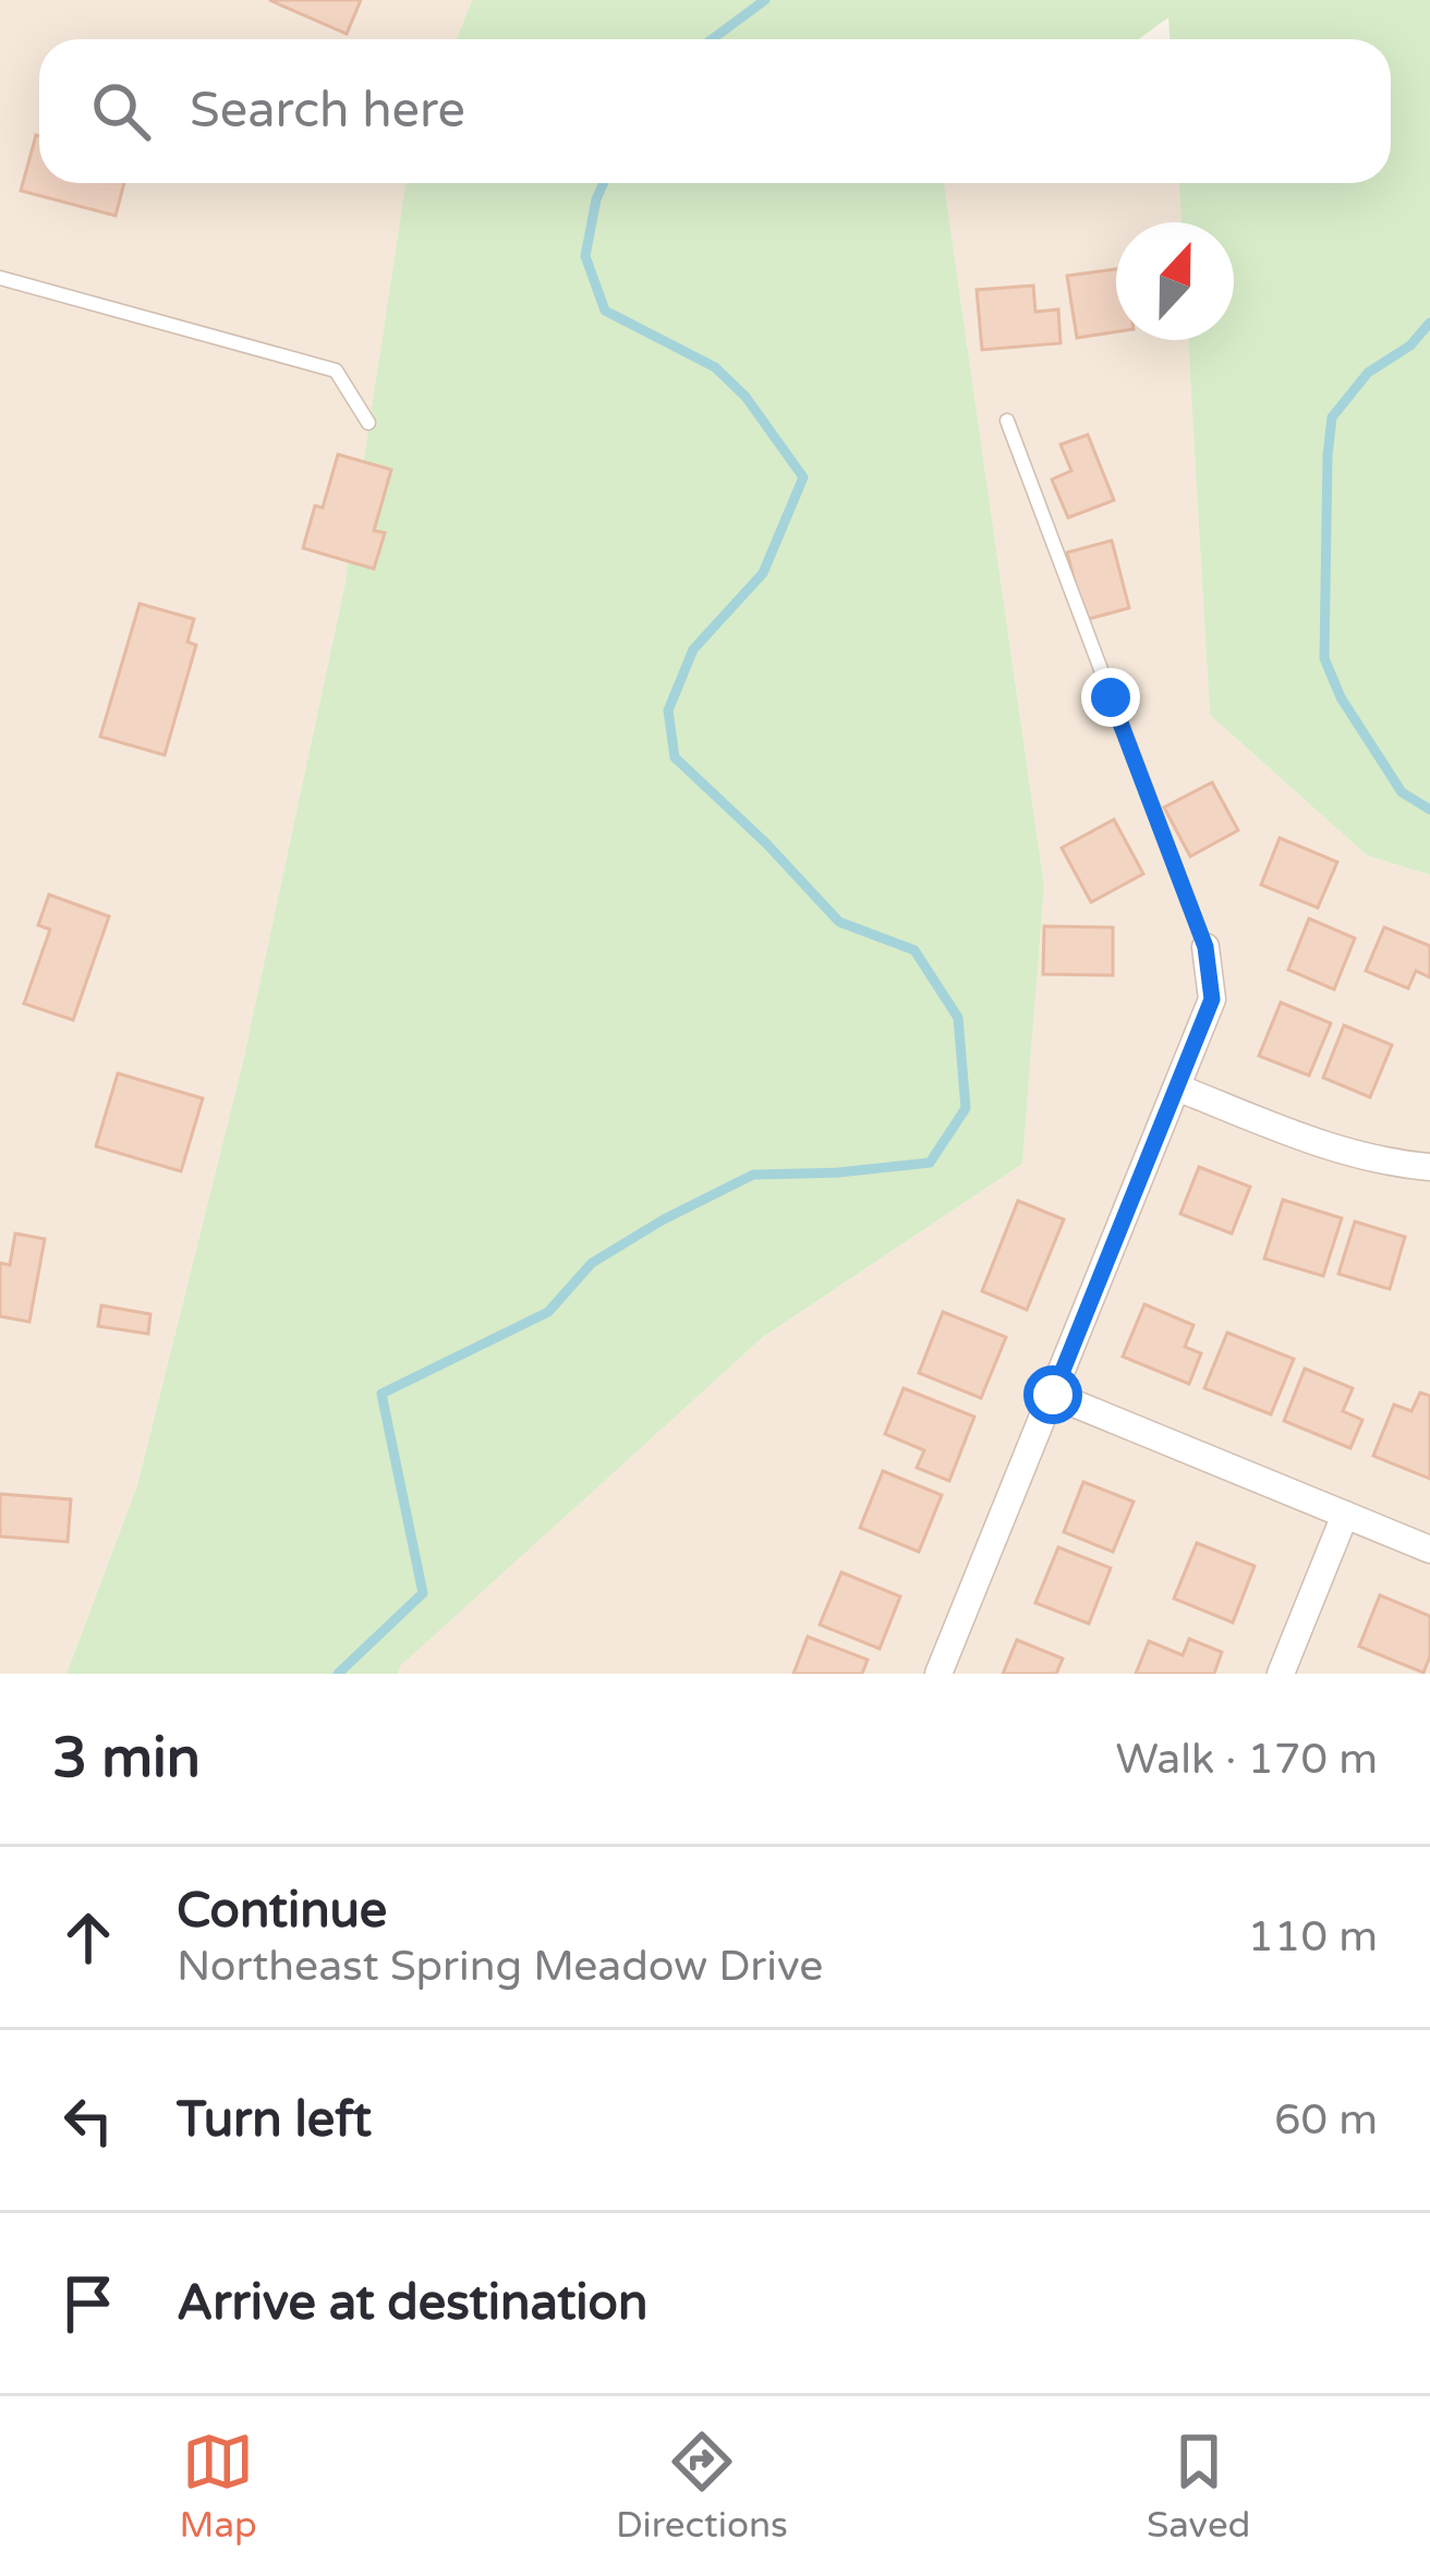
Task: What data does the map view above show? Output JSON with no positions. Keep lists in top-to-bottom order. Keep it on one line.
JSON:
{"north":"top","page":{"search":"Search here","heading":["3 min","Walk · 170 m"],"list":[["Continue","Northeast Spring Meadow Drive","110 m"],["Turn left","60 m"],"Arrive at destination"],"nav":["Map","Directions","Saved"]}}
